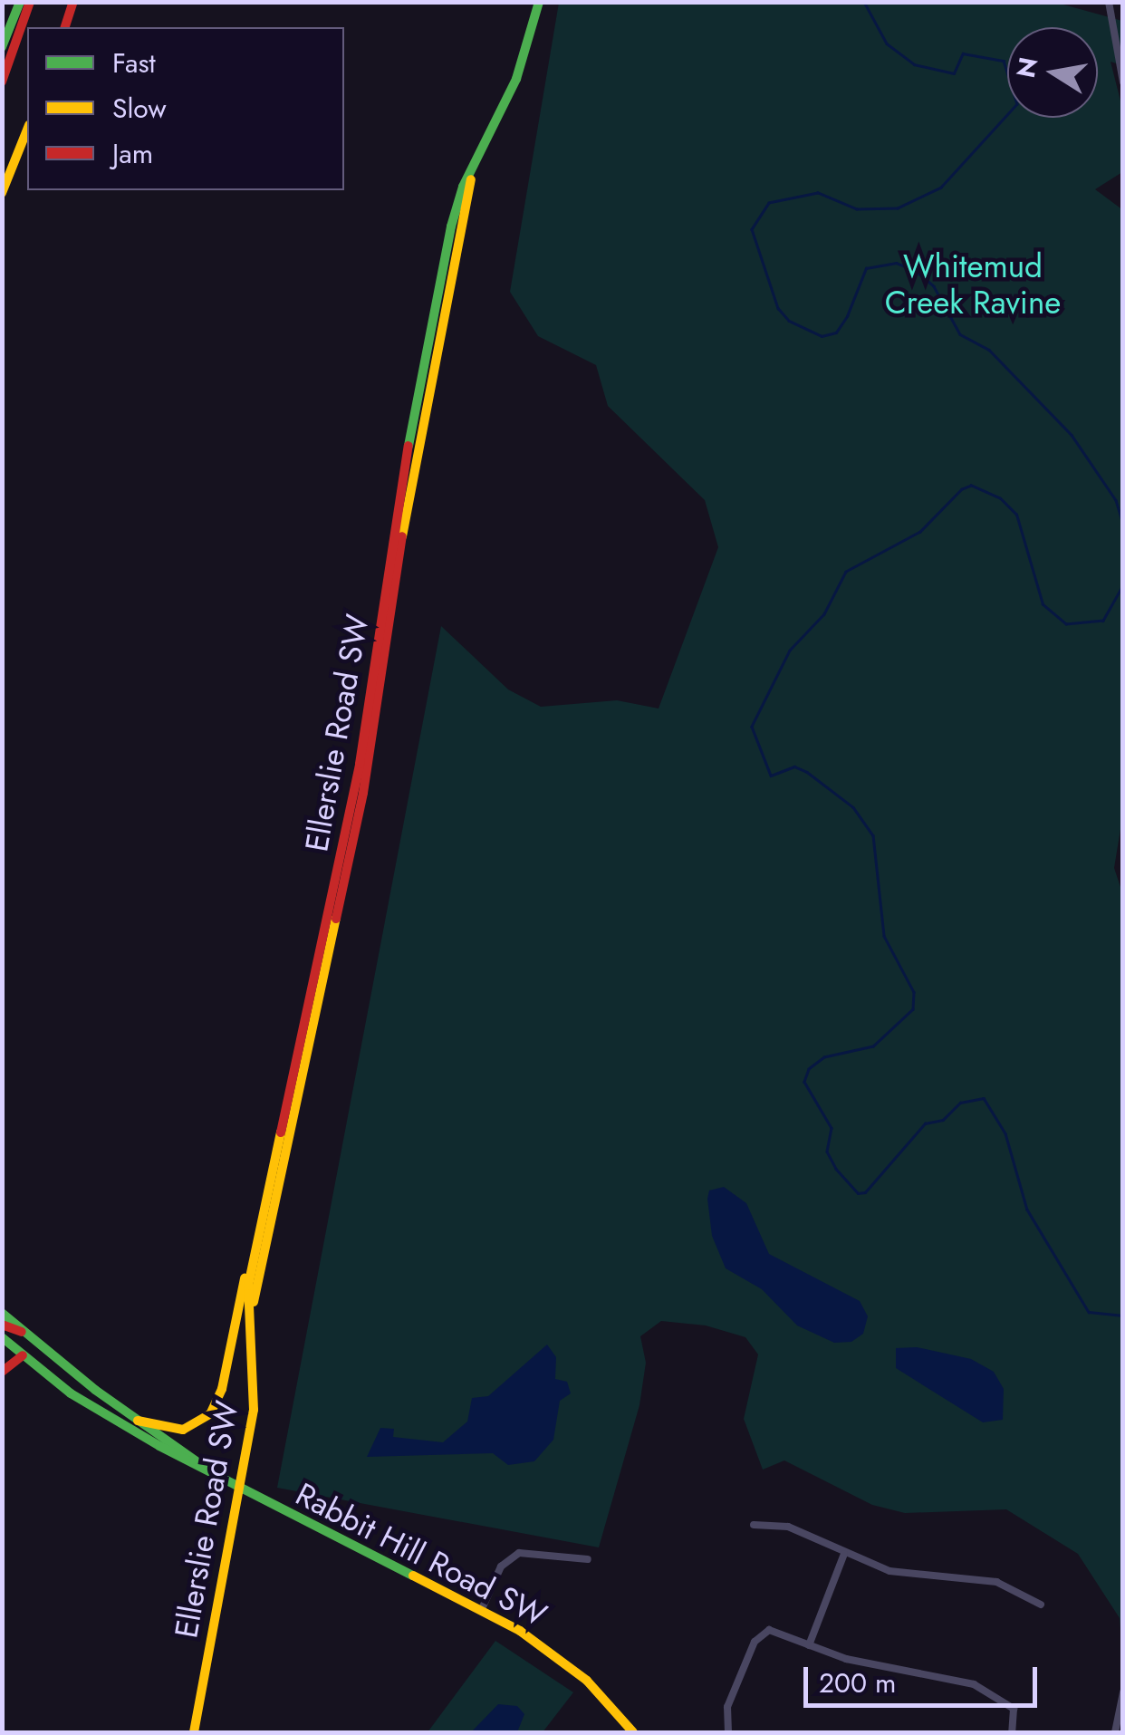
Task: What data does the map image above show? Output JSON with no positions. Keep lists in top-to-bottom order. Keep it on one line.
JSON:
{"streets":{"main road":["Ellerslie Road SW","Rabbit Hill Road SW"]},"crossings":[["Ellerslie Road SW","Rabbit Hill Road SW"]],"parks":["Whitemud Creek Ravine"],"legend":["Fast","Slow","Jam"],"scale_bar":"200 m","north":"left"}
